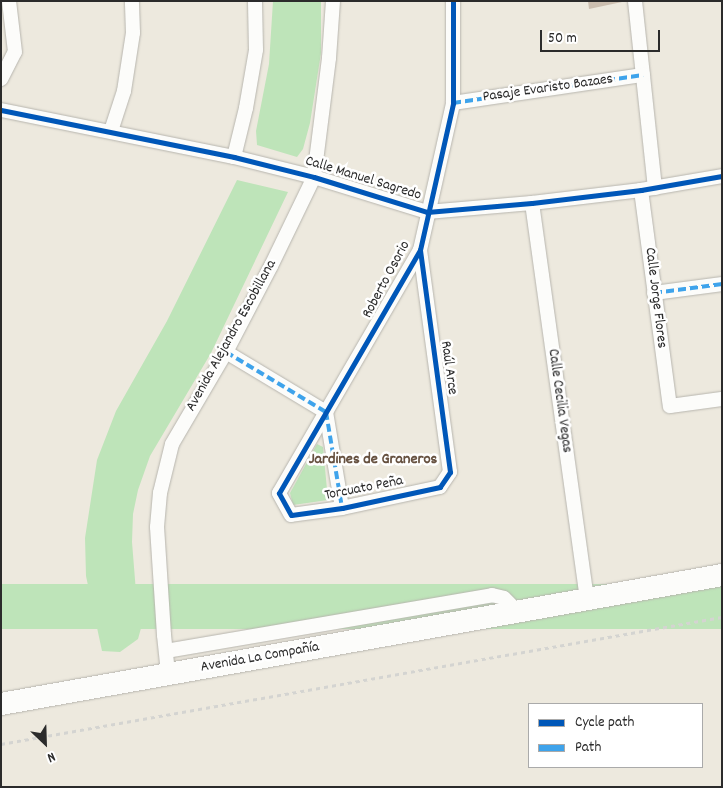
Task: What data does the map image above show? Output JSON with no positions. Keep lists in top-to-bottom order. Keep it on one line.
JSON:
{"streets":{"main road":["Avenida La Compañía"],"street":["Pasaje Evaristo Bazaes","Calle Manuel Sagredo","Roberto Osorio","Calle Jorge Flores","Avenida Alejandro Escobillana","Raúl Arce","Calle Cecilia Vegas","Torcuato Peña"]},"crossings":[["Pasaje Evaristo Bazaes","Roberto Osorio"],["Pasaje Evaristo Bazaes","Calle Jorge Flores"],["Calle Manuel Sagredo","Roberto Osorio"],["Calle Manuel Sagredo","Calle Jorge Flores"],["Calle Manuel Sagredo","Avenida Alejandro Escobillana"],["Calle Manuel Sagredo","Calle Cecilia Vegas"],["Roberto Osorio","Raúl Arce"],["Roberto Osorio","Torcuato Peña"],["Avenida Alejandro Escobillana","Avenida La Compañía"],["Raúl Arce","Torcuato Peña"],["Calle Cecilia Vegas","Avenida La Compañía"]],"districts":["Jardines de Graneros"],"legend":["Cycle path","Path"],"scale_bar":"50 m","north":"bottom right"}
